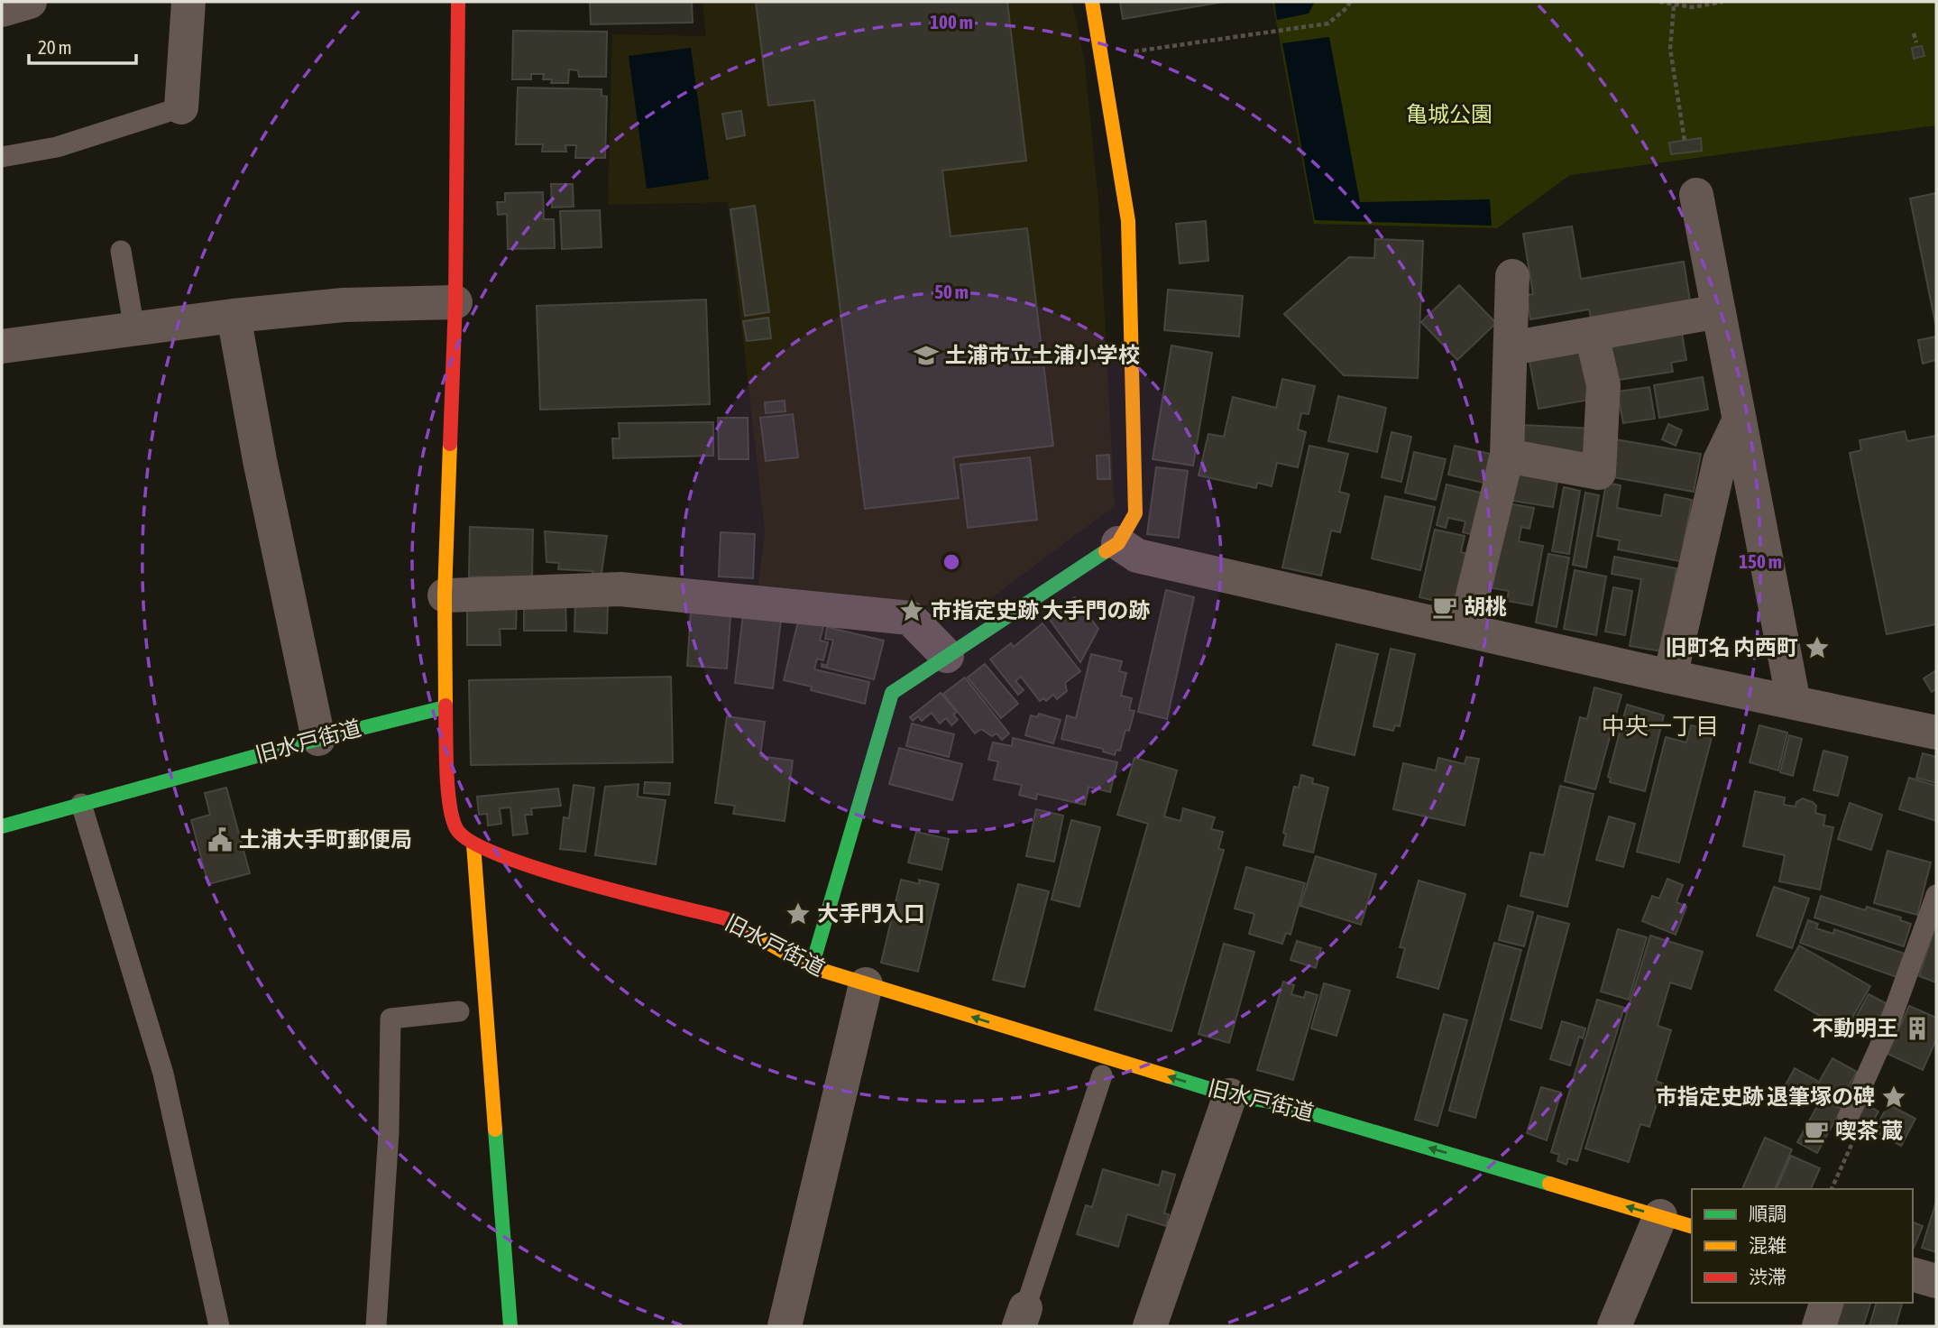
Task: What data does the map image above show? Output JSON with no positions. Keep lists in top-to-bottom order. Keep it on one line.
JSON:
{"streets":{"street":["旧水戸街道"]},"one_way":["旧水戸街道"],"districts":["中央一丁目"],"parks":["亀城公園"],"places":{"school or university":["土浦市立土浦小学校"],"cafe":["胡桃","喫茶 蔵"],"place":["市指定史跡 大手門の跡","旧町名 内西町","大手門入口","市指定史跡 退筆塚の碑"],"public building":["土浦大手町郵便局"],"building":["不動明王"]},"legend":["順調","混雑","渋滞"],"scale_bar":"20 m","rings":["100 m","50 m","150 m"]}
